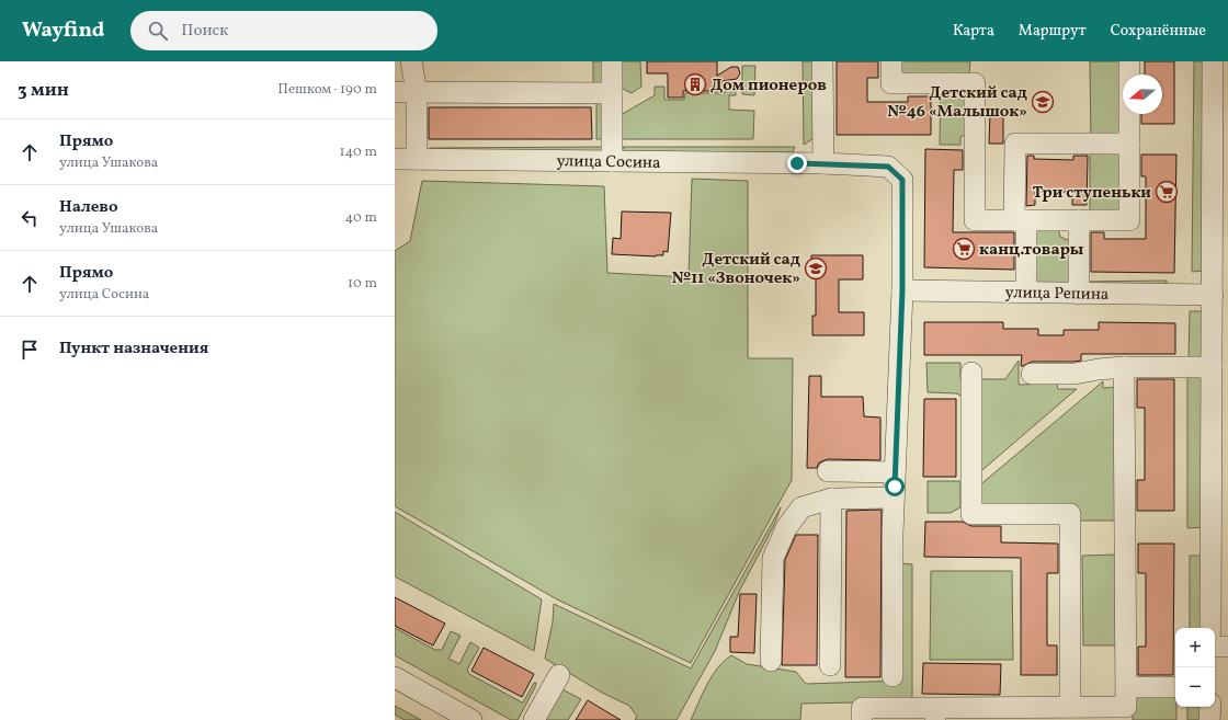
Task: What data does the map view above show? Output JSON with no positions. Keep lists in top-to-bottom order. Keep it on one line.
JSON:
{"streets":{"street":["улица Сосина","улица Репина"]},"crossings":[["улица Сосина","улица Репина"]],"places":{"building":["Дом пионеров"],"school or university":["Детский сад №46 «Малышок»","Детский сад №11 «Звоночек»"],"supermarket":["Три ступеньки","канц.товары"]},"north":"left","page":{"header":"Wayfind","search":"Поиск","nav":["Карта","Маршрут","Сохранённые"],"heading":["3 мин","Пешком · 190 m"],"list":[["Прямо","улица Ушакова","140 m"],["Налево","улица Ушакова","40 m"],["Прямо","улица Сосина","10 m"],"Пункт назначения"],"map_buttons":["+","−"]}}
